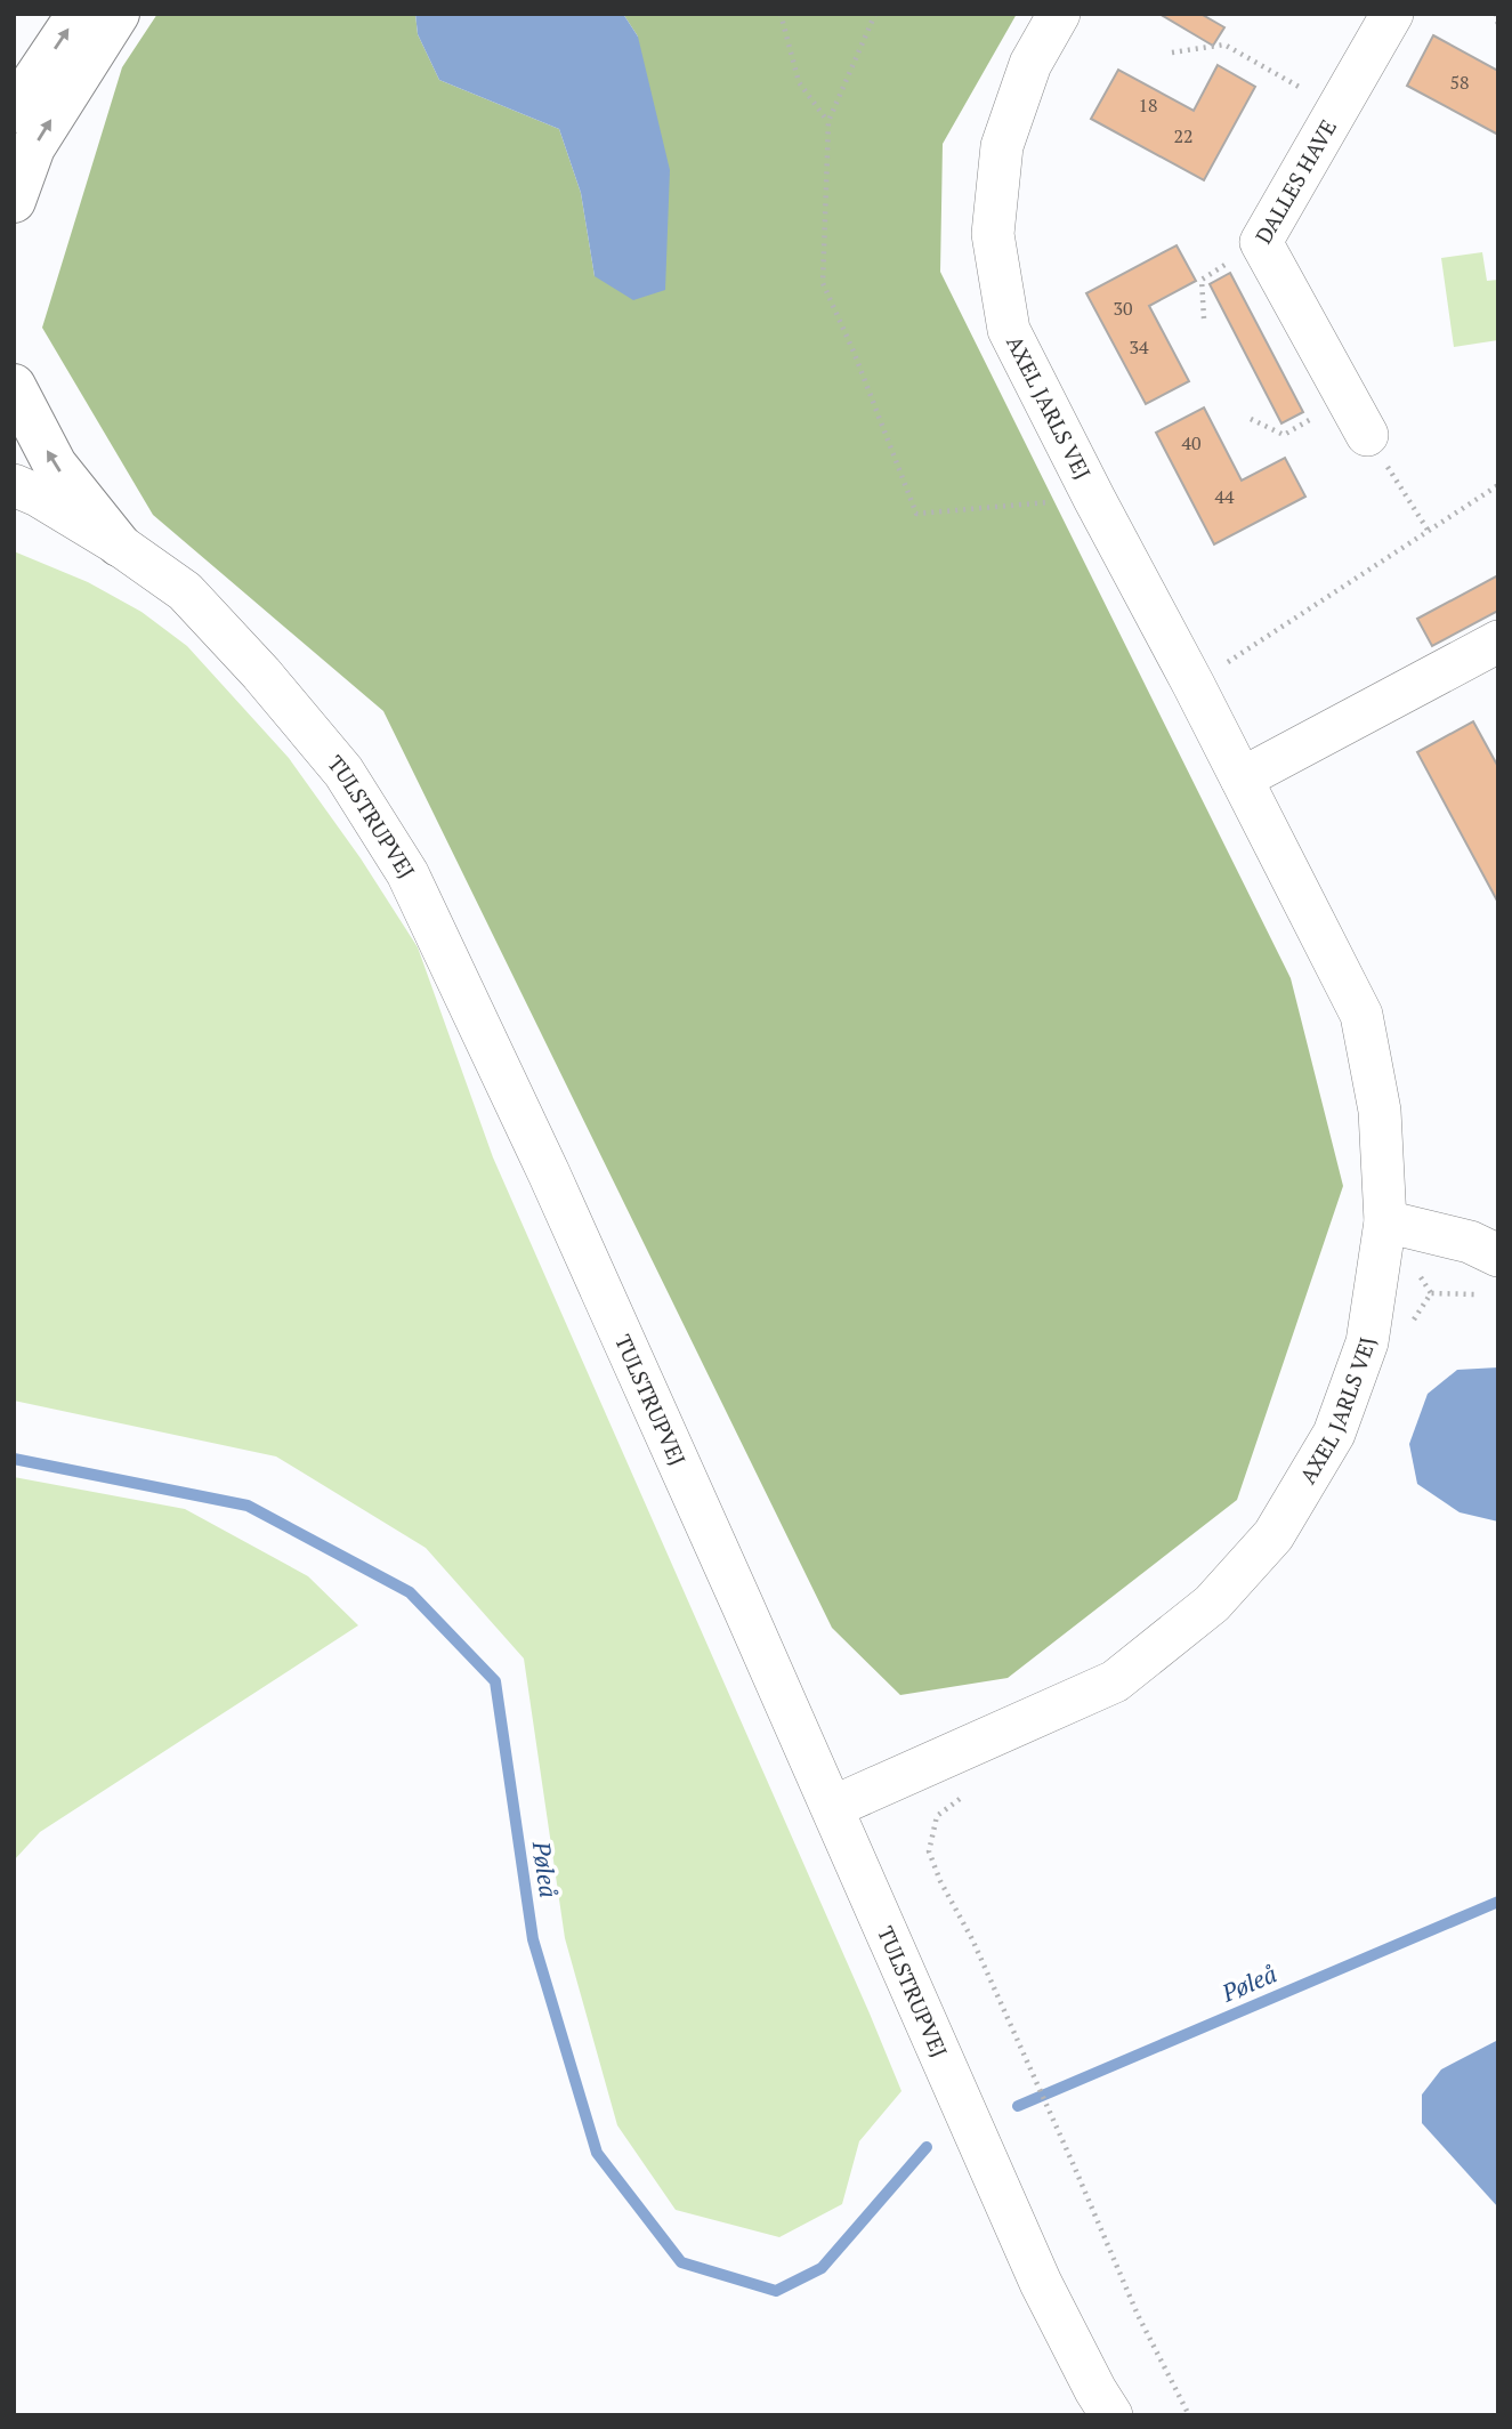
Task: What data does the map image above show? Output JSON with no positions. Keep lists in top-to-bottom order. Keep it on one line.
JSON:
{"streets":{"street":["DALLES HAVE","AXEL JARLS VEJ","TULSTRUPVEJ"]},"crossings":[["AXEL JARLS VEJ","TULSTRUPVEJ"]],"water":["Pøleå"],"house_numbers":["58","18","22","30","34","40","44"]}
